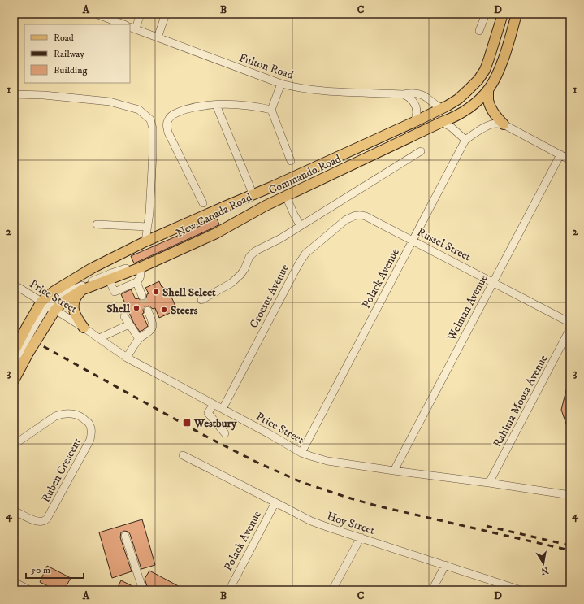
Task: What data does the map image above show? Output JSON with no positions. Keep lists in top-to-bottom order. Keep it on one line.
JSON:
{"streets":{"main road":["Commando Road"],"street":["Fulton Road","New Canada Road","Russel Street","Polack Avenue","Price Street","Croesus Avenue","Welman Avenue","Rahima Moosa Avenue","Ruben Crescent","Hoy Street"]},"crossings":[["Fulton Road","Commando Road"],["Commando Road","New Canada Road"],["Commando Road","Price Street"],["New Canada Road","Price Street"],["Russel Street","Polack Avenue"],["Russel Street","Croesus Avenue"],["Russel Street","Welman Avenue"],["Polack Avenue","Price Street"],["Polack Avenue","Hoy Street"],["Price Street","Croesus Avenue"],["Price Street","Welman Avenue"],["Price Street","Rahima Moosa Avenue"]],"places":{"other":["Shell Select","Shell","Steers"],"transit":["Westbury"]},"legend":["Road","Railway","Building"],"scale_bar":"50 m","north":"bottom","grid":{"columns":["A","B","C","D"],"rows":["1","2","3","4"]}}
